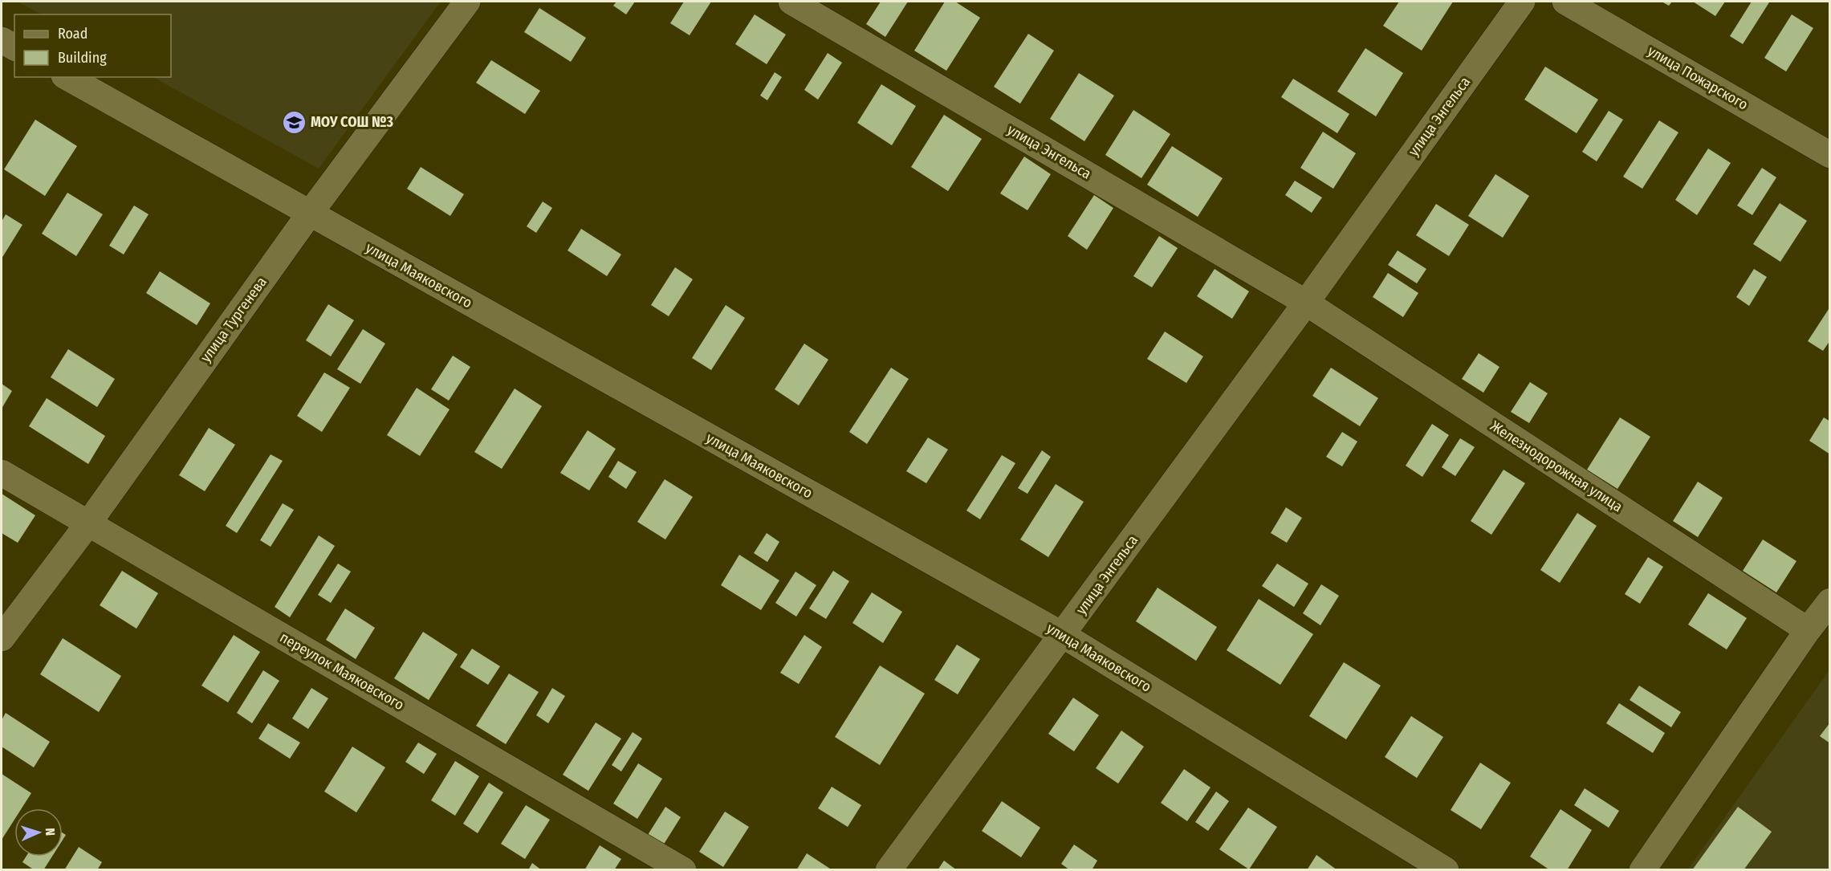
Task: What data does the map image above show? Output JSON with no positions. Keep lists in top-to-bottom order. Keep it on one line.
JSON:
{"streets":{"street":["улица Пожарского","улица Энгельса","улица Маяковского","улица Тургенева","Железнодорожная улица","переулок Маяковского"]},"crossings":[["улица Энгельса","улица Маяковского"],["улица Энгельса","Железнодорожная улица"],["улица Маяковского","улица Тургенева"],["улица Тургенева","переулок Маяковского"]],"places":{"school or university":["МОУ СОШ №3"]},"legend":["Road","Building"],"north":"right"}
